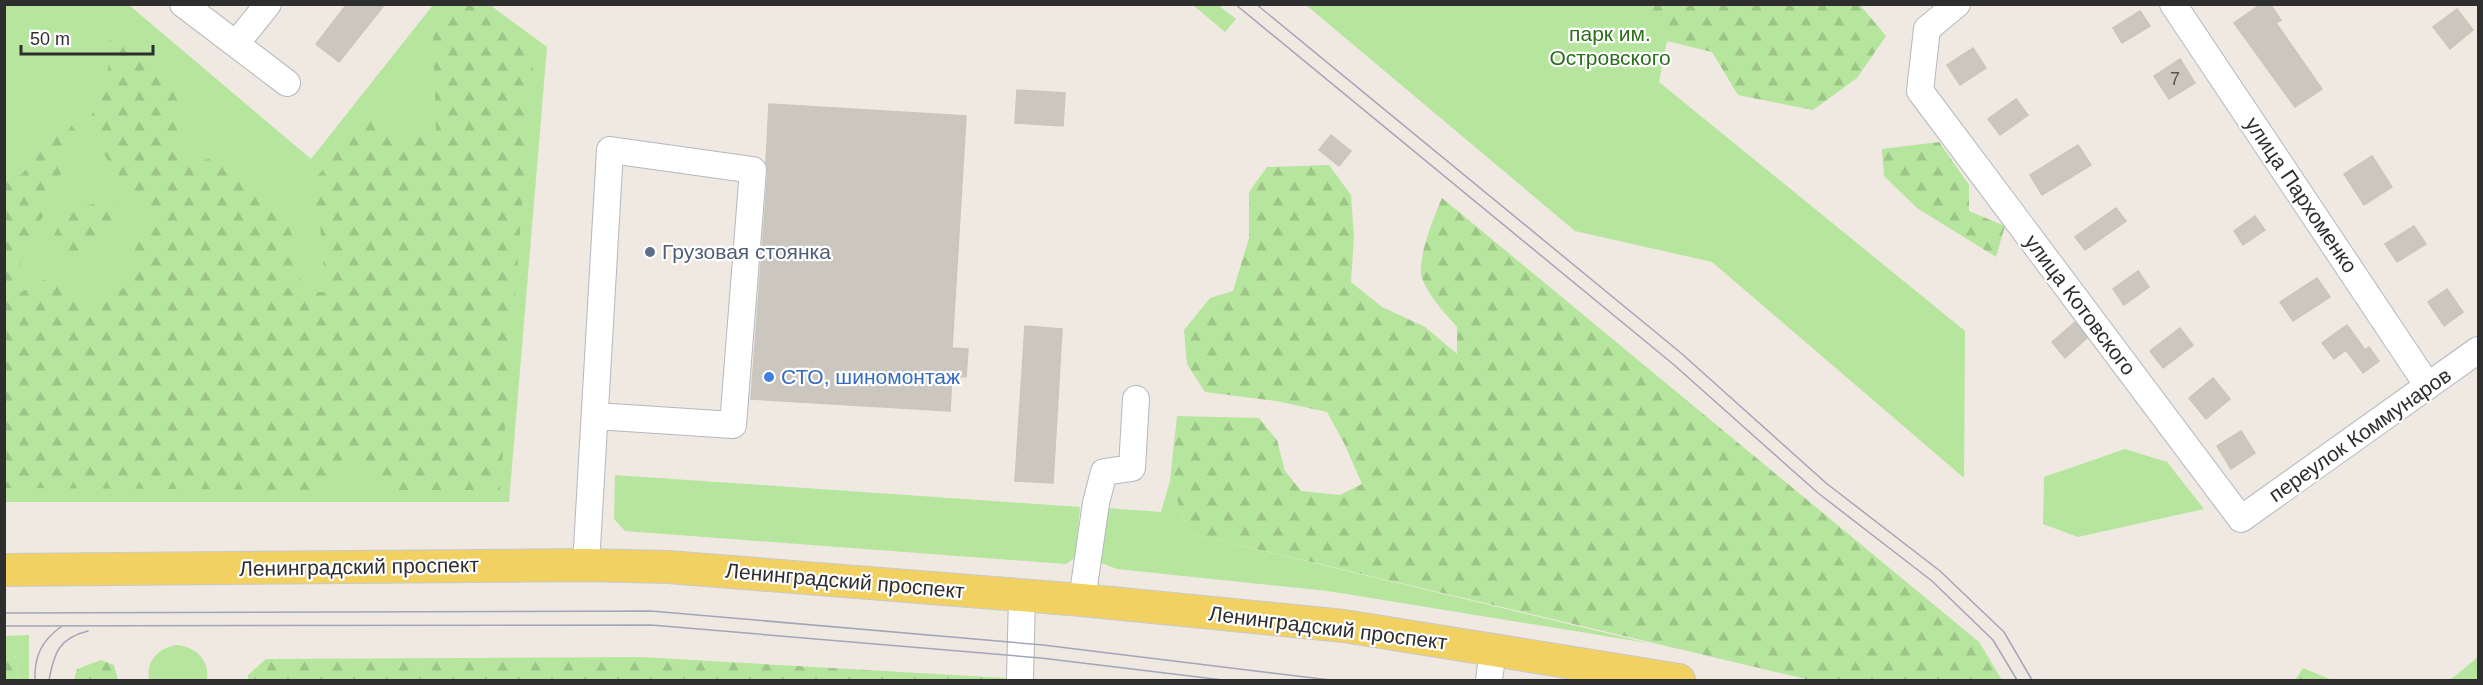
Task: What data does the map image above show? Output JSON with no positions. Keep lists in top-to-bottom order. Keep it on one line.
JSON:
{"streets":{"main road":["Ленинградский проспект"],"street":["улица Пархоменко","улица Котовского","переулок Коммунаров"]},"crossings":[["улица Пархоменко","переулок Коммунаров"],["улица Котовского","переулок Коммунаров"]],"parks":["парк им. Островского"],"places":["Грузовая стоянка","СТО, шиномонтаж"],"house_numbers":["7"],"scale_bar":"50 m"}
